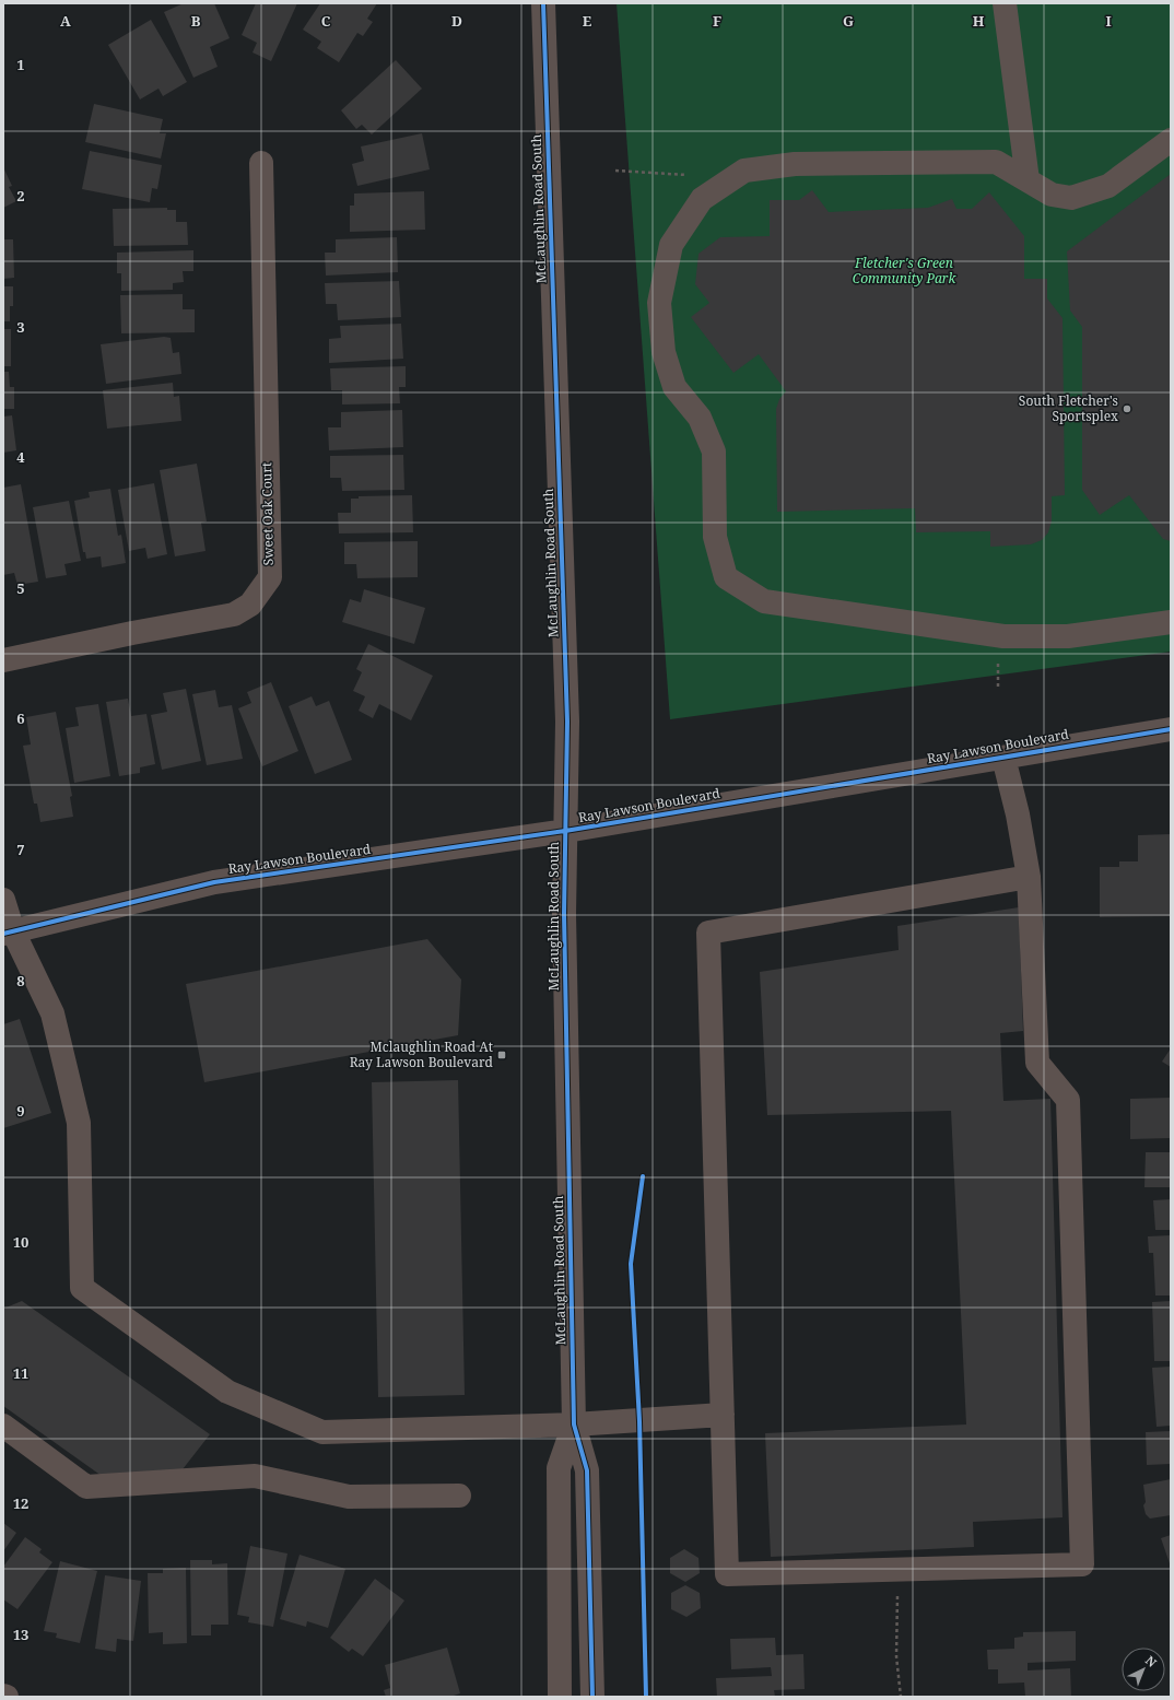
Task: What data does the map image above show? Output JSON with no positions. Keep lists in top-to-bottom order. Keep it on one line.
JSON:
{"streets":{"street":["McLaughlin Road South","Sweet Oak Court","Ray Lawson Boulevard"]},"crossings":[["McLaughlin Road South","Ray Lawson Boulevard"]],"parks":["Fletcher's Green Community Park"],"places":{"other":["South Fletcher's Sportsplex"],"transit":["Mclaughlin Road At Ray Lawson Boulevard"]},"north":"top right","grid":{"columns":["A","B","C","D","E","F","G","H","I"],"rows":["1","2","3","4","5","6","7","8","9","10","11","12","13"]}}
